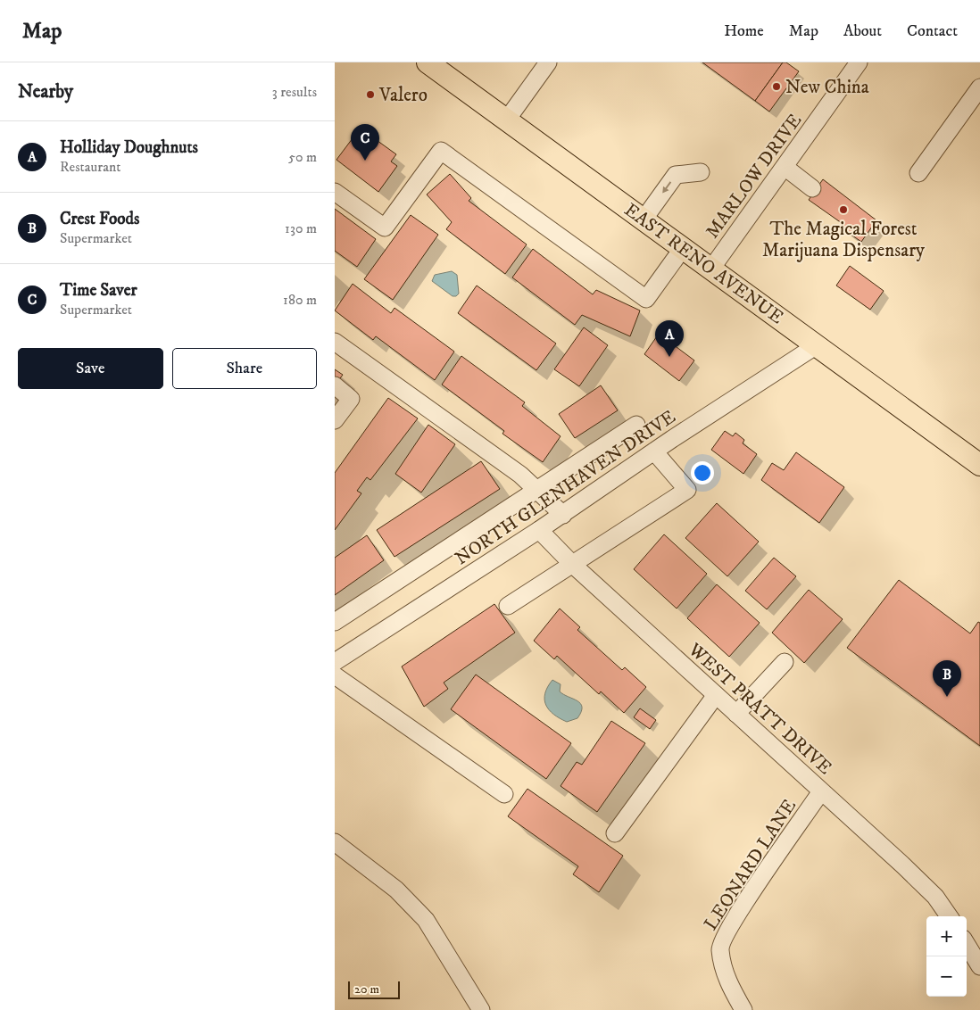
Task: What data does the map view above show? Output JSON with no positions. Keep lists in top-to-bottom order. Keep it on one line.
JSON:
{"streets":{"main road":["EAST RENO AVENUE"],"street":["MARLOW DRIVE","NORTH GLENHAVEN DRIVE","WEST PRATT DRIVE","LEONARD LANE"]},"crossings":[["MARLOW DRIVE","EAST RENO AVENUE"],["EAST RENO AVENUE","NORTH GLENHAVEN DRIVE"],["NORTH GLENHAVEN DRIVE","WEST PRATT DRIVE"],["WEST PRATT DRIVE","LEONARD LANE"]],"places":["New China","Valero","The Magical Forest Marijuana Dispensary"],"scale_bar":"20 m","page":{"header":"Map","nav":["Home","Map","About","Contact"],"heading":["Nearby","3 results"],"list":[{"mark":"A","name":"Holliday Doughnuts","note":"Restaurant","value":"50 m"},{"mark":"B","name":"Crest Foods","note":"Supermarket","value":"130 m"},{"mark":"C","name":"Time Saver","note":"Supermarket","value":"180 m"}],"pins":["C","A","B"],"buttons":["Save","Share"],"map_buttons":["+","−"],"scale":"20 m"}}
